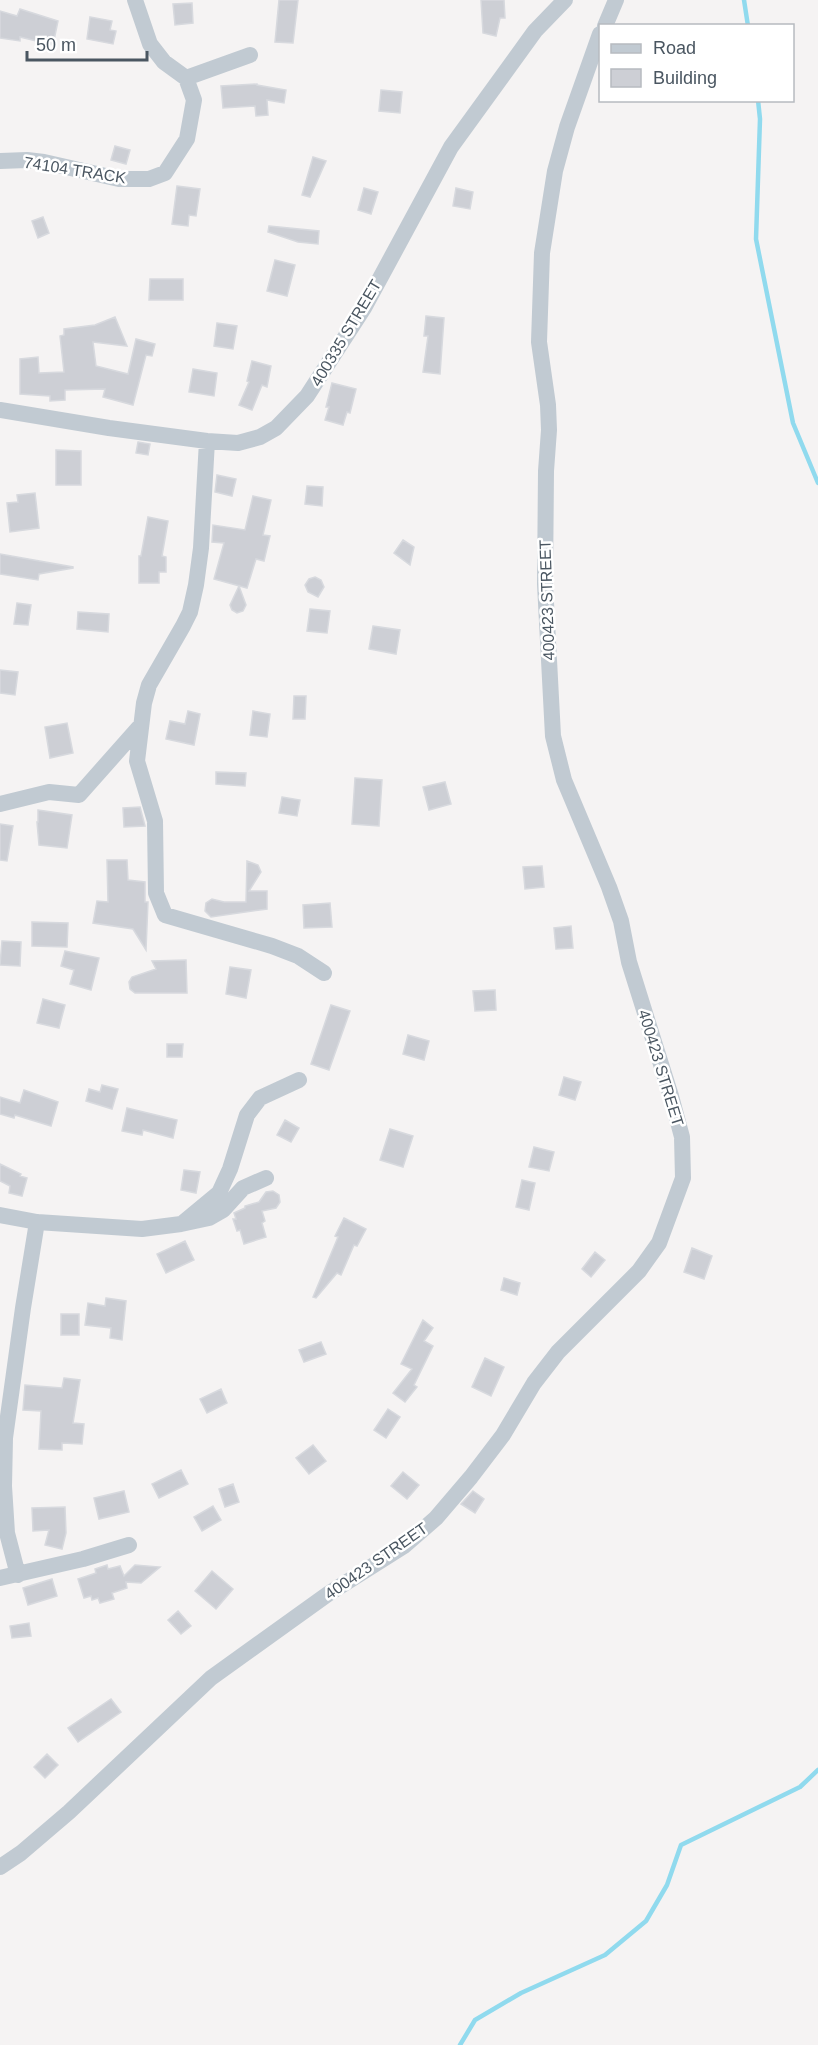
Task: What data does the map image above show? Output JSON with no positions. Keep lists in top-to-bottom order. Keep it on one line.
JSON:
{"streets":{"street":["74104 TRACK","400335 STREET","400423 STREET"]},"legend":["Road","Building"],"scale_bar":"50 m"}
